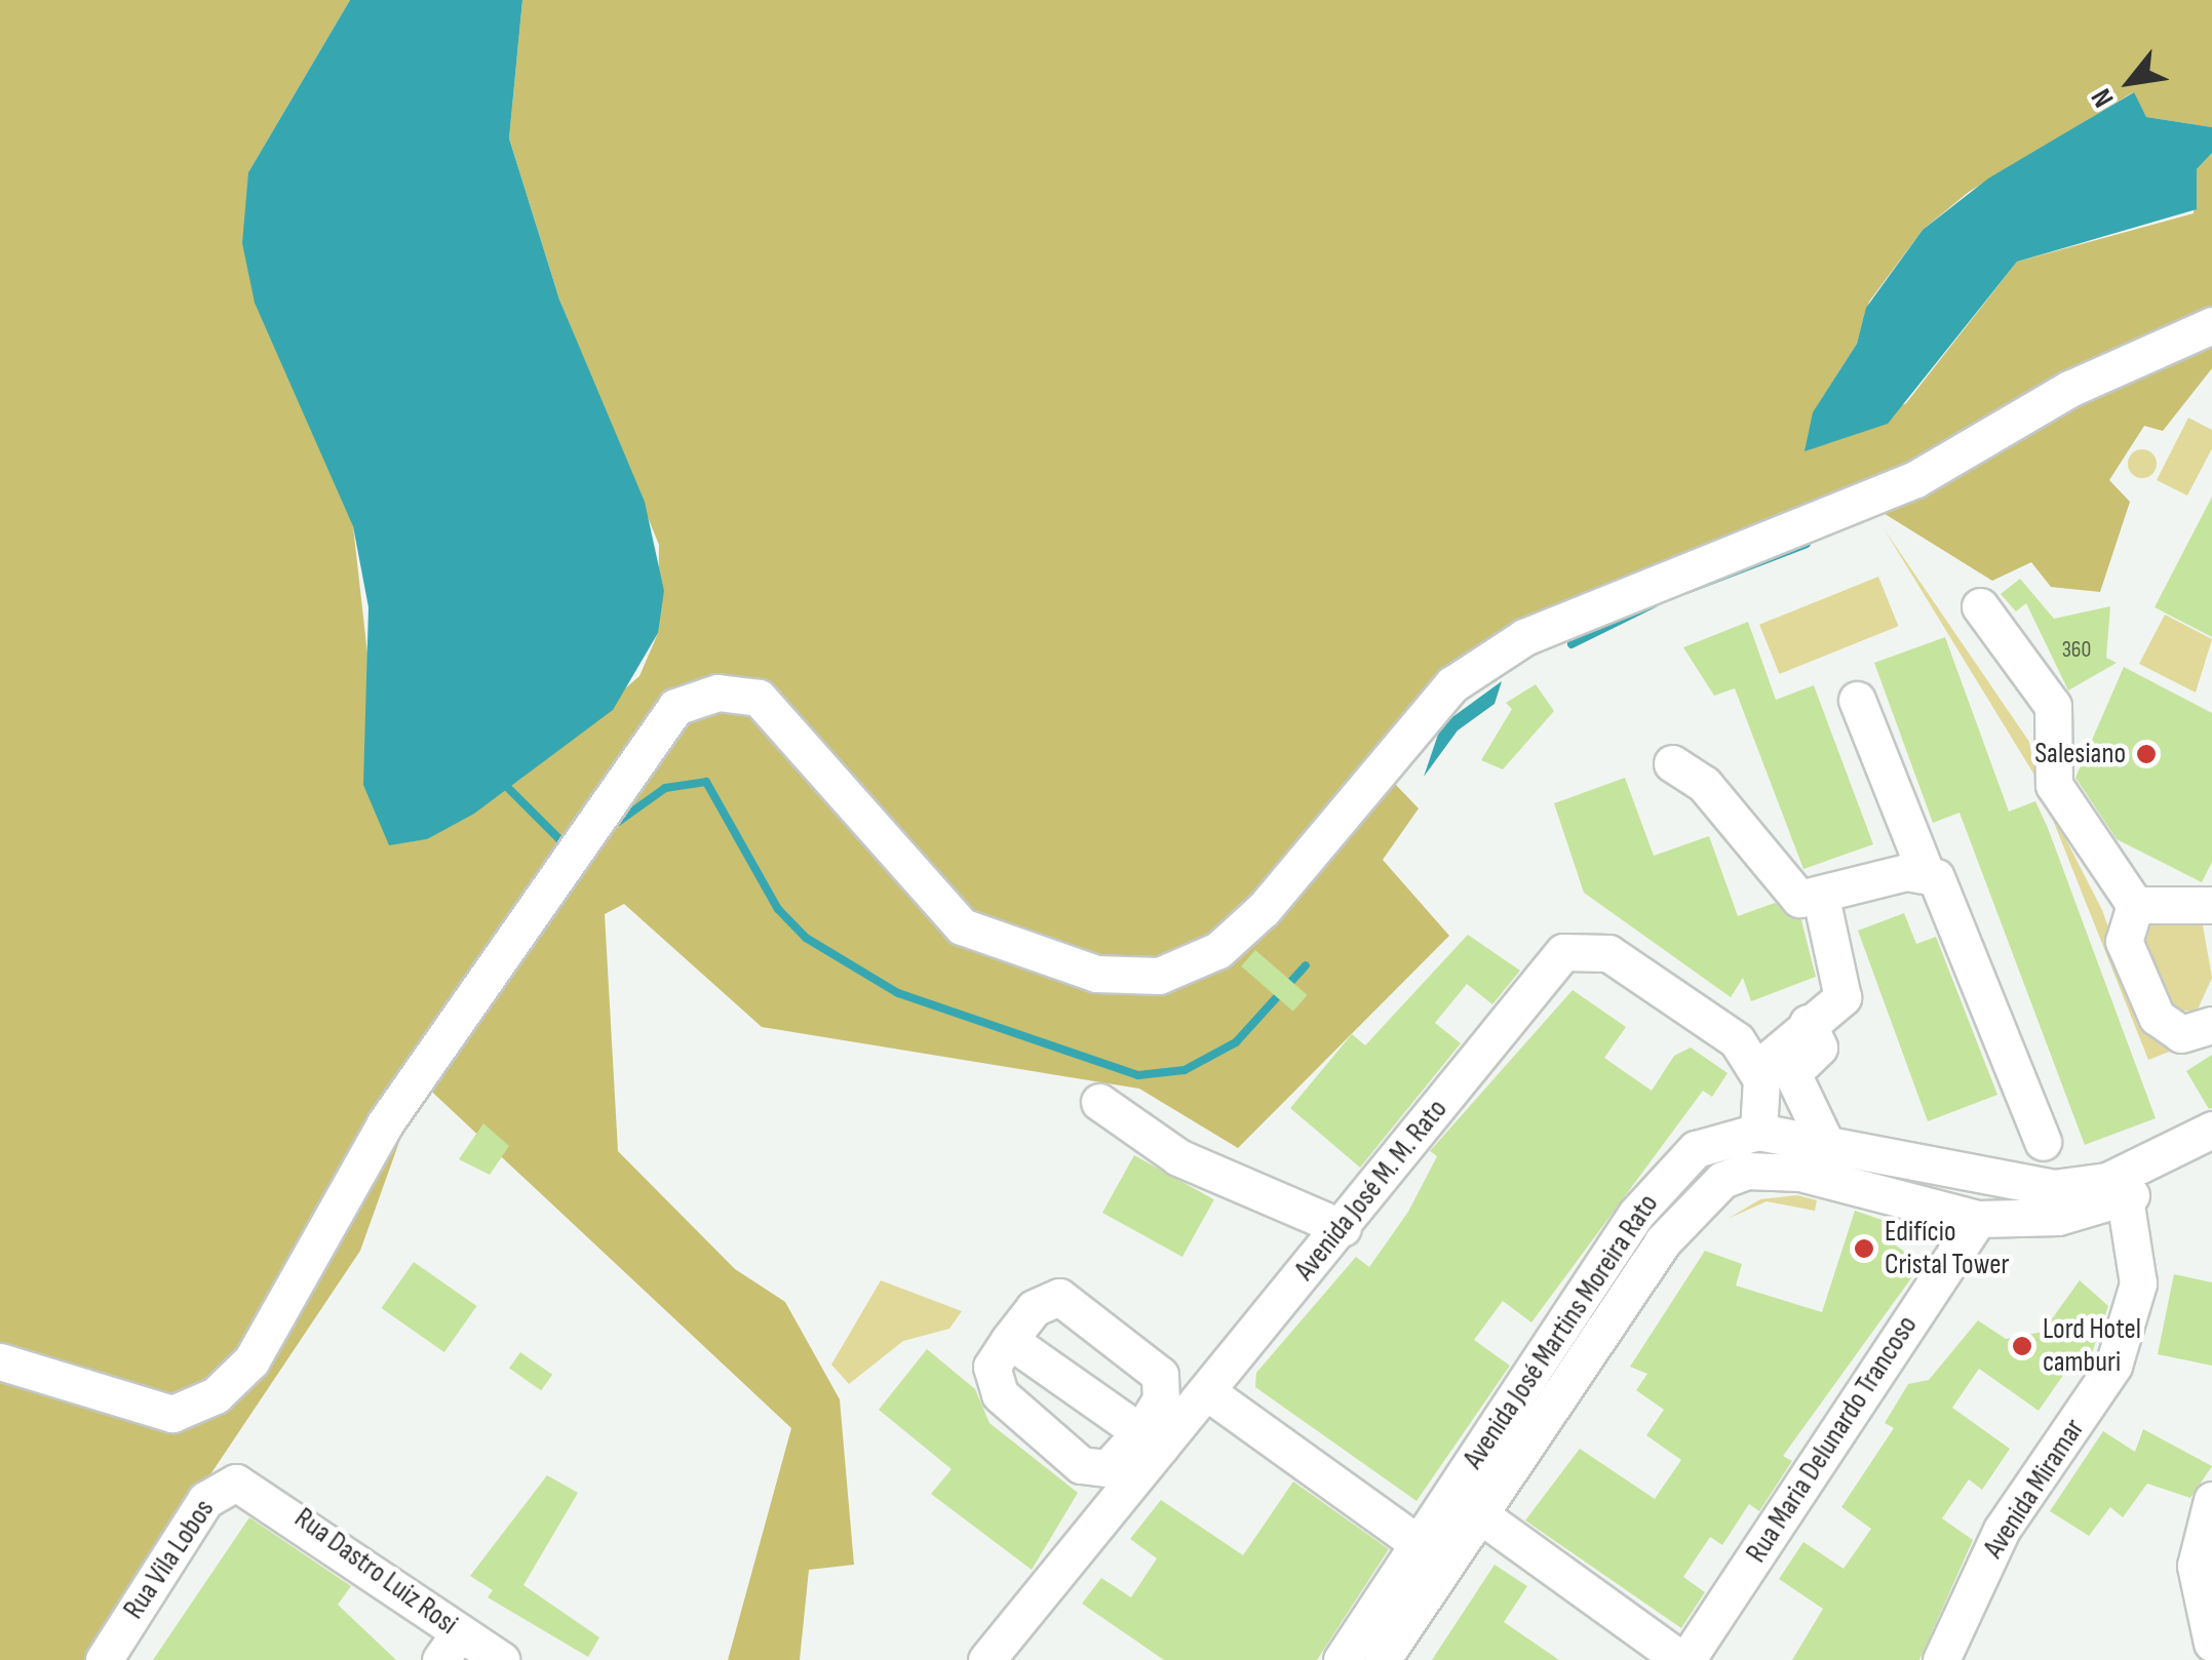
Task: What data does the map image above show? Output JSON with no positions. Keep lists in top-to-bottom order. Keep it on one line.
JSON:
{"streets":{"street":["Avenida José M. M. Rato","Avenida José Martins Moreira Rato","Rua Maria Delunardo Trancoso","Avenida Miramar","Rua Vila Lobos","Rua Dastro Luiz Rosi"]},"crossings":[["Avenida José Martins Moreira Rato","Rua Maria Delunardo Trancoso"],["Avenida José Martins Moreira Rato","Avenida Miramar"],["Rua Vila Lobos","Rua Dastro Luiz Rosi"]],"places":["Salesiano","Edifício Cristal Tower","Lord Hotel camburi"],"house_numbers":["360"],"north":"bottom left"}
